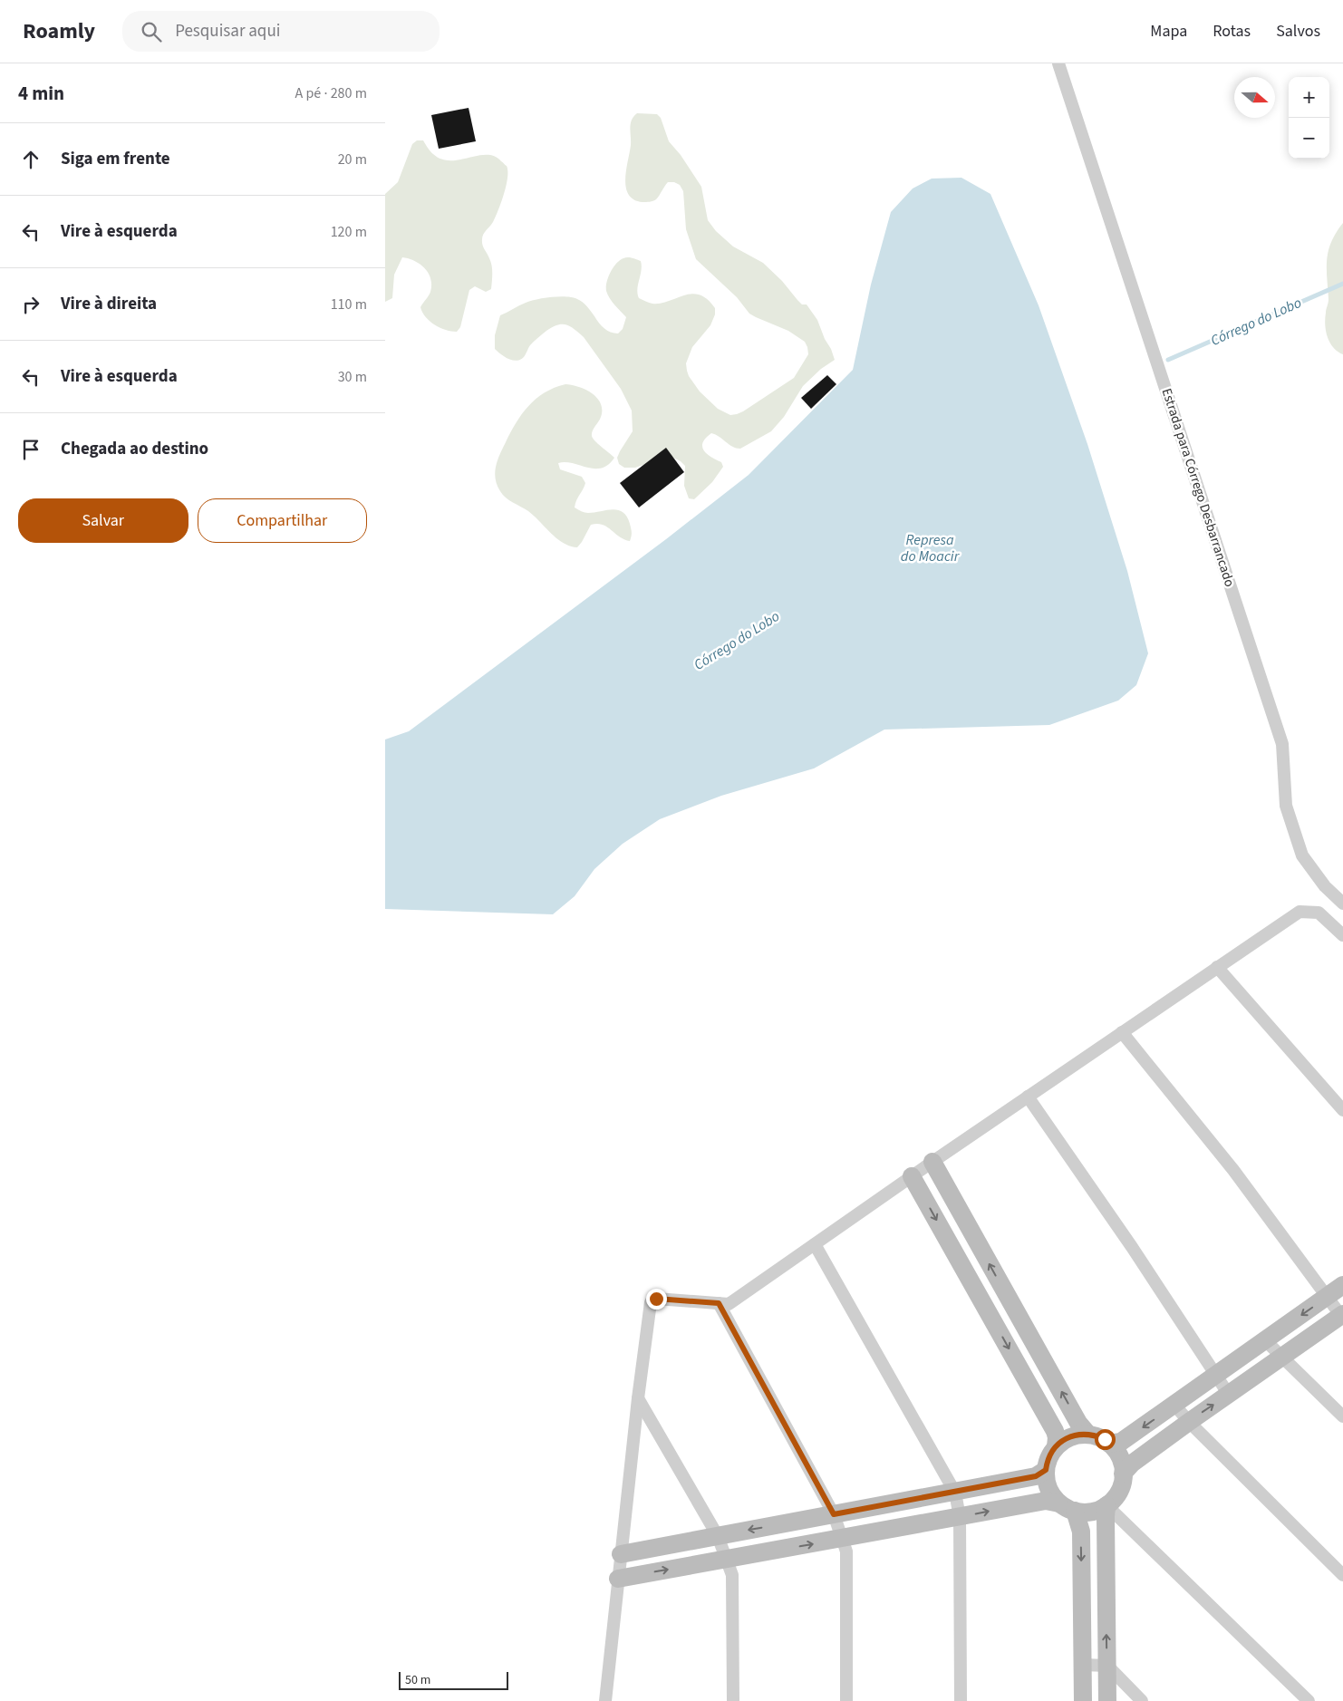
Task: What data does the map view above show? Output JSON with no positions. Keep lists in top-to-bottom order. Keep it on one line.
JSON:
{"streets":{"street":["Estrada para Córrego Desbarrancado"]},"water":["Córrego do Lobo","Represa do Moacir"],"scale_bar":"50 m","north":"right","page":{"header":"Roamly","search":"Pesquisar aqui","nav":["Mapa","Rotas","Salvos"],"heading":["4 min","A pé · 280 m"],"map_buttons":["+","−"],"list":[["Siga em frente","20 m"],["Vire à esquerda","120 m"],["Vire à direita","110 m"],["Vire à esquerda","30 m"],"Chegada ao destino"],"buttons":["Salvar","Compartilhar"],"scale":"50 m"}}
